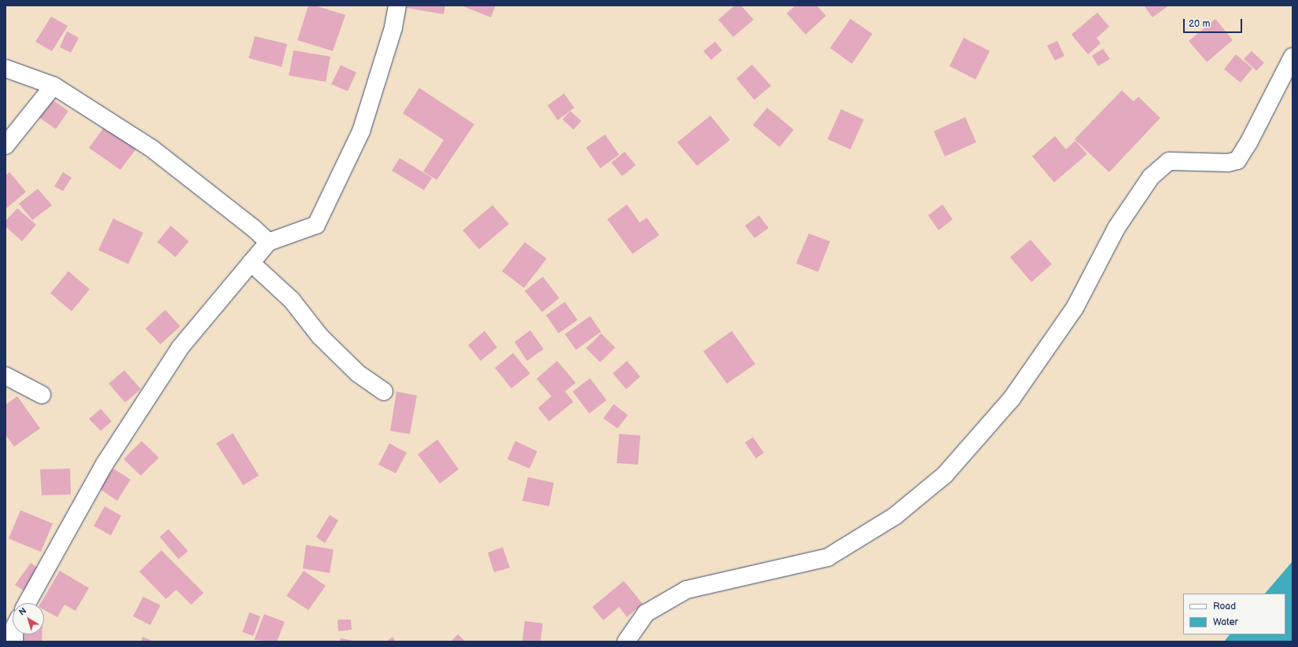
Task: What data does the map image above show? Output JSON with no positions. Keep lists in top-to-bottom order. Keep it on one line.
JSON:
{"legend":["Road","Water"],"scale_bar":"20 m","north":"top left"}
